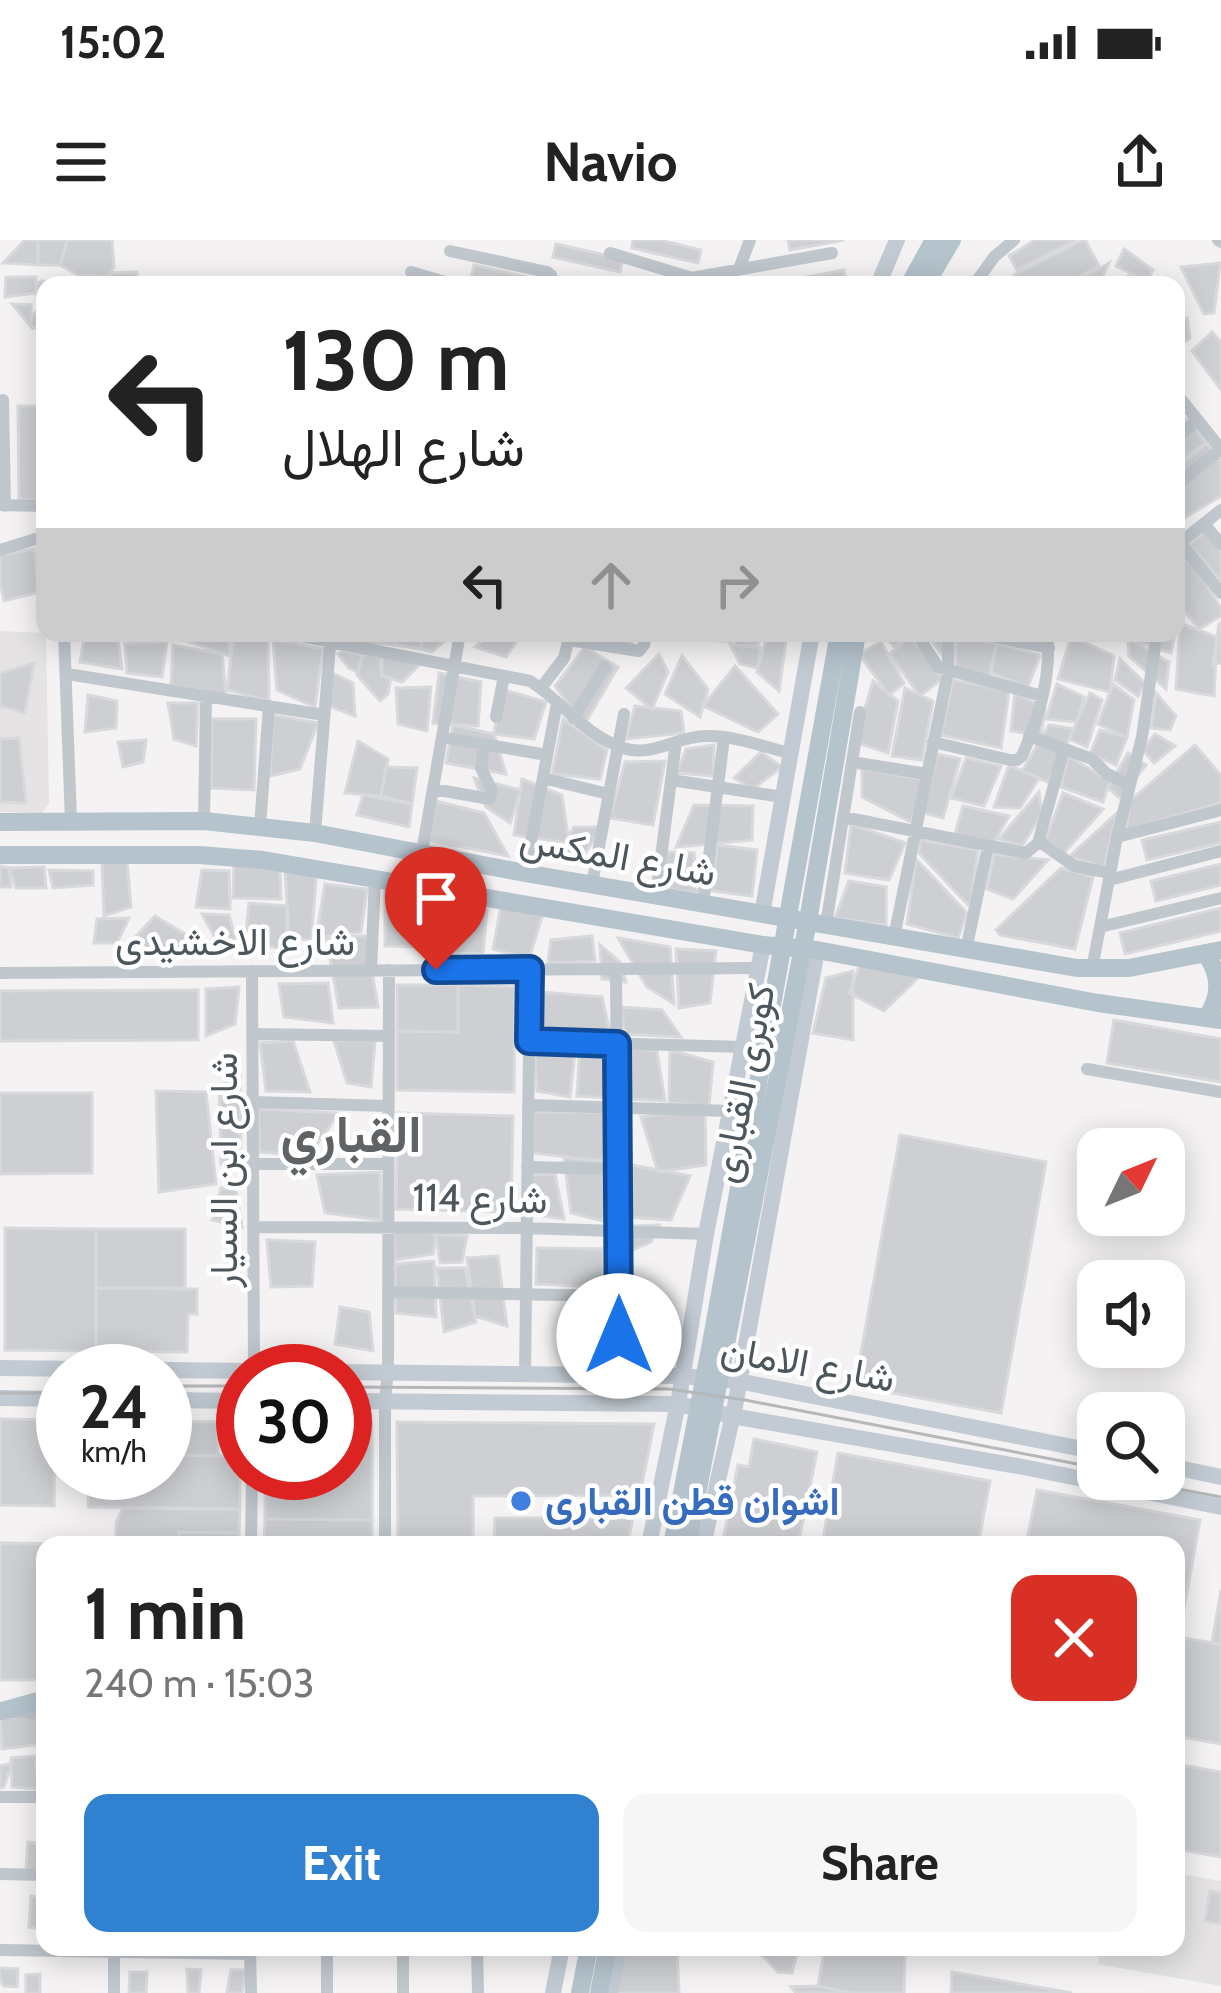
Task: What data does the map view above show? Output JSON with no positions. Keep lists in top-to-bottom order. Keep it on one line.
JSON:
{"streets":{"main road":["شارع المكس","كوبرى القبارى"],"street":["شارع الاخشيدى","شارع ابن السيار","شارع 114","شارع الامان"]},"crossings":[["شارع الاخشيدى","شارع ابن السيار"],["شارع ابن السيار","شارع 114"]],"districts":["القباري"],"places":["اشوان قطن القبارى"],"north":"top right","page":{"status":"15:02","header":"Navio","turn":["130 m","شارع الهلال"],"speed":"24 km/h","limit":"30","heading":["1 min","240 m · 15:03"],"buttons":["Exit","Share"]}}
